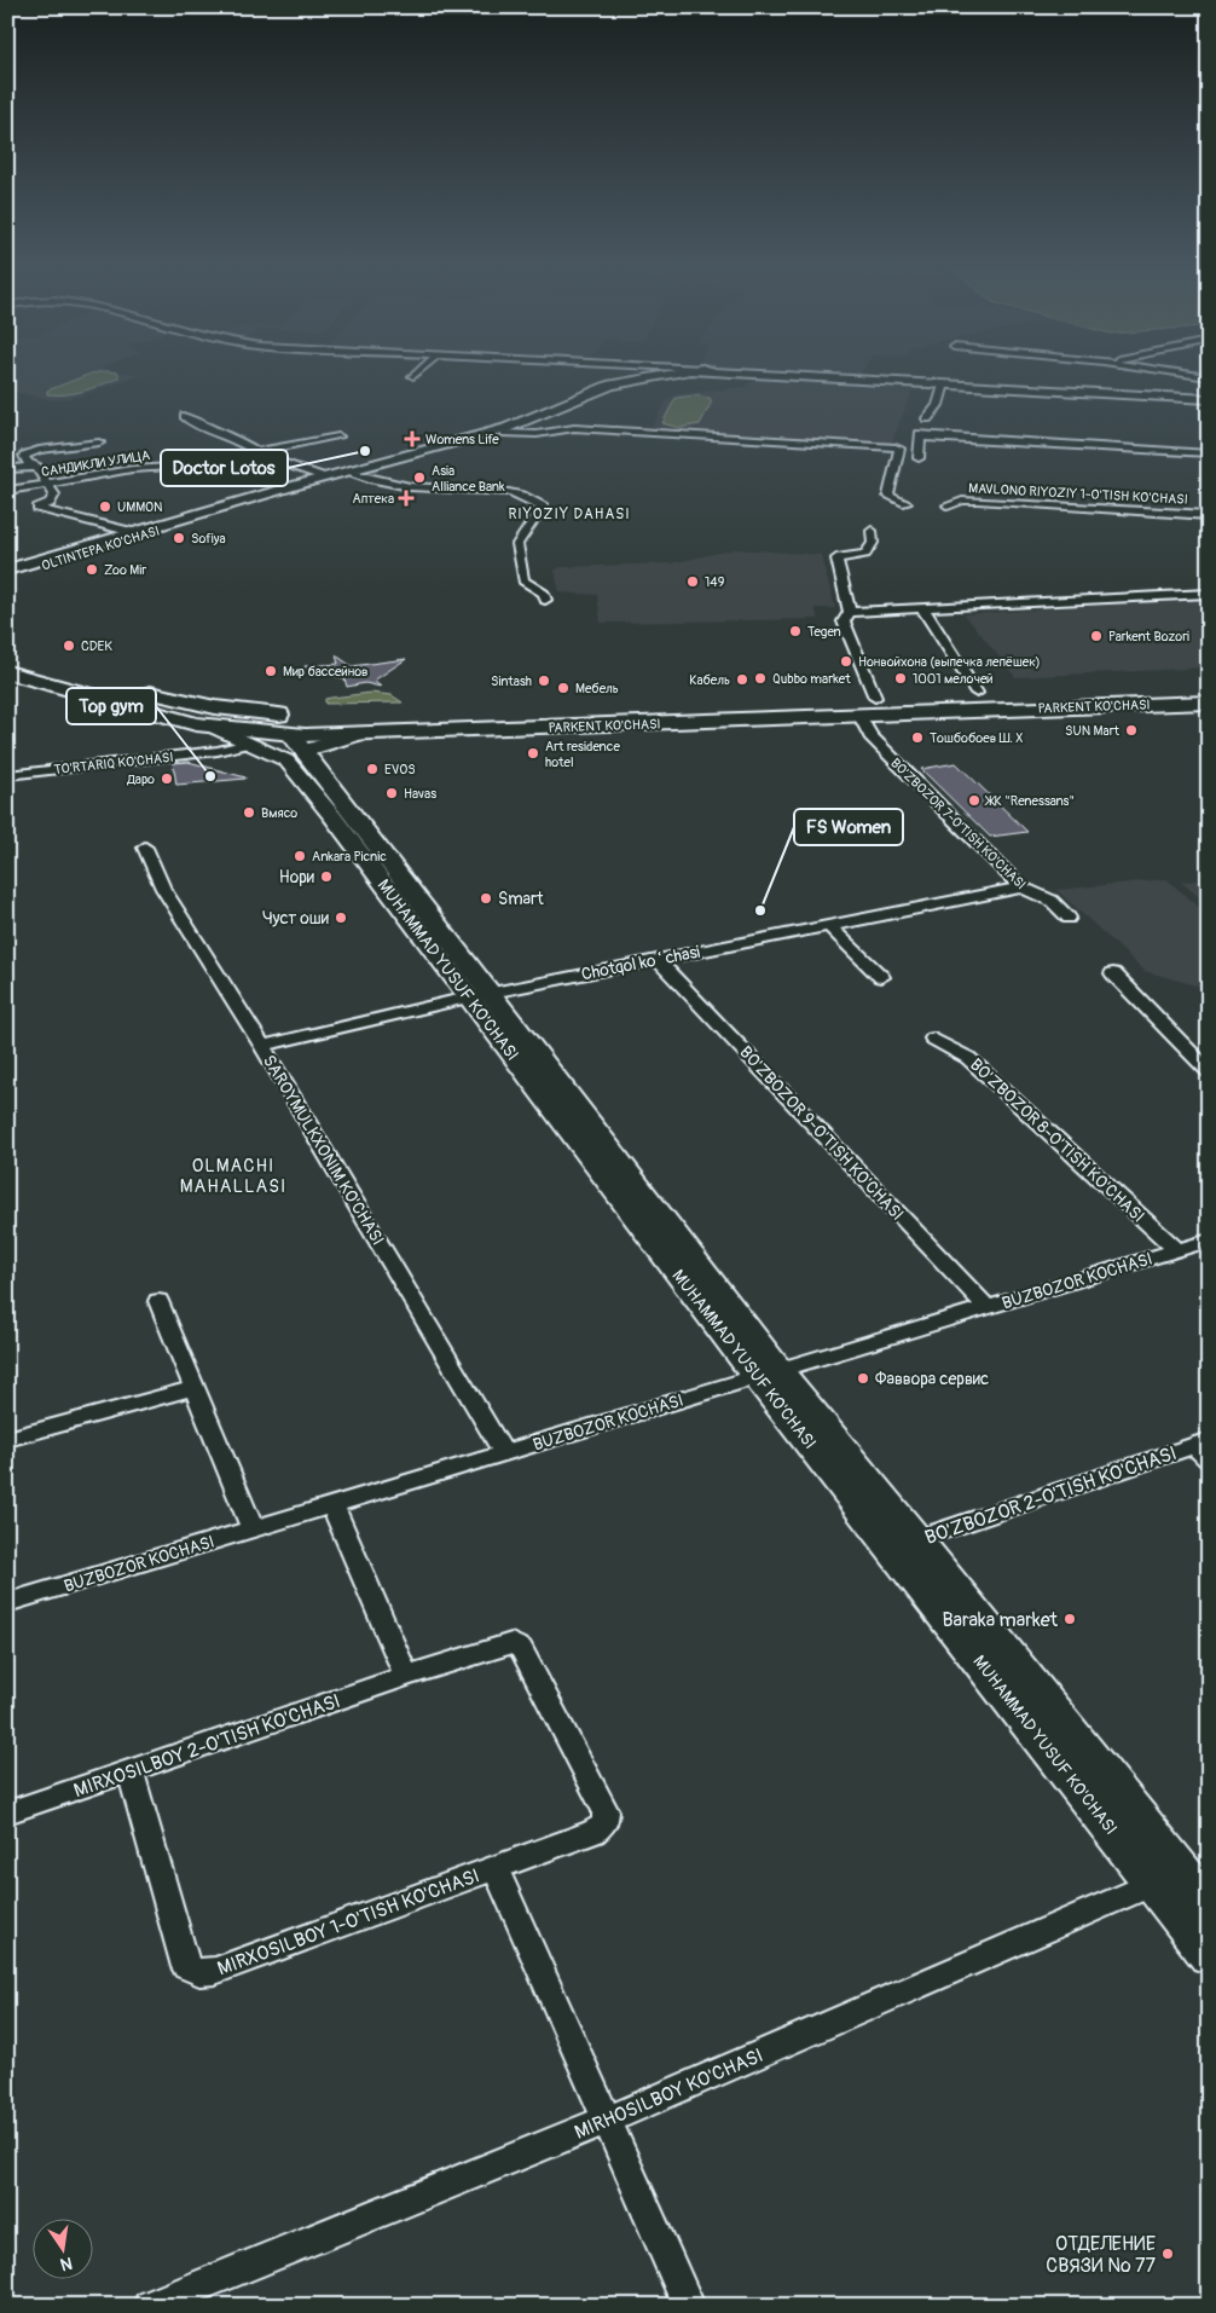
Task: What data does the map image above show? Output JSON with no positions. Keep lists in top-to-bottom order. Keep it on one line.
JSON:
{"streets":{"main road":["PARKENT KO'CHASI"],"street":["САНДИКЛИ УЛИЦА","MAVLONO RIYOZIY 1-O'TISH KO'CHASI","OLTINTEPA KO'CHASI","TO'RTARIQ KO'CHASI","BO'ZBOZOR 7-O'TISH KO'CHASI","Chotqol koʻchasi","MUHAMMAD YUSUF KO'CHASI","BO'ZBOZOR 9-O'TISH KO'CHASI","BO'ZBOZOR 8-O'TISH KO'CHASI","SAROYMULKXONIM KO'CHASI","BUZBOZOR KOCHASI","BO'ZBOZOR 2-O'TISH KO'CHASI","MIRXOSILBOY 2-O'TISH KO'CHASI","MIRXOSILBOY 1-O'TISH KO'CHASI","MIRHOSILBOY KO'CHASI"]},"crossings":[["PARKENT KO'CHASI","BO'ZBOZOR 7-O'TISH KO'CHASI"],["PARKENT KO'CHASI","MUHAMMAD YUSUF KO'CHASI"],["TO'RTARIQ KO'CHASI","MUHAMMAD YUSUF KO'CHASI"],["BO'ZBOZOR 7-O'TISH KO'CHASI","Chotqol koʻchasi"],["Chotqol koʻchasi","MUHAMMAD YUSUF KO'CHASI"],["Chotqol koʻchasi","BO'ZBOZOR 9-O'TISH KO'CHASI"],["Chotqol koʻchasi","SAROYMULKXONIM KO'CHASI"],["MUHAMMAD YUSUF KO'CHASI","BUZBOZOR KOCHASI"],["MUHAMMAD YUSUF KO'CHASI","BO'ZBOZOR 2-O'TISH KO'CHASI"],["MUHAMMAD YUSUF KO'CHASI","MIRHOSILBOY KO'CHASI"],["BO'ZBOZOR 9-O'TISH KO'CHASI","BUZBOZOR KOCHASI"],["BO'ZBOZOR 8-O'TISH KO'CHASI","BUZBOZOR KOCHASI"],["SAROYMULKXONIM KO'CHASI","BUZBOZOR KOCHASI"],["MIRXOSILBOY 2-O'TISH KO'CHASI","MIRXOSILBOY 1-O'TISH KO'CHASI"],["MIRXOSILBOY 1-O'TISH KO'CHASI","MIRHOSILBOY KO'CHASI"]],"districts":["RIYOZIY DAHASI","OLMACHI MAHALLASI"],"places":{"health":["Womens Life","Аптека"],"other":["Doctor Lotos","Asia Alliance Bank","UMMON","Sofiya","Zoo Mir","149","Tegen","Parkent Bozori","CDEK","Нонвойхона (выпечка лепёшек)","Мир бассейнов","Qubbo market","1001 мелочей","Кабель","Sintash","Мебель","SUN Mart","Тошбобоев Ш. Х","Art residence hotel","EVOS","Top gym","Даро","Havas","ЖК \"Renessans\"","Вмясо","Ankara Picnic","Нори","Smart","FS Women","Чуст оши","Фаввора сервис","Baraka market","ОТДЕЛЕНИЕ СВЯЗИ № 77"]},"north":"bottom"}
